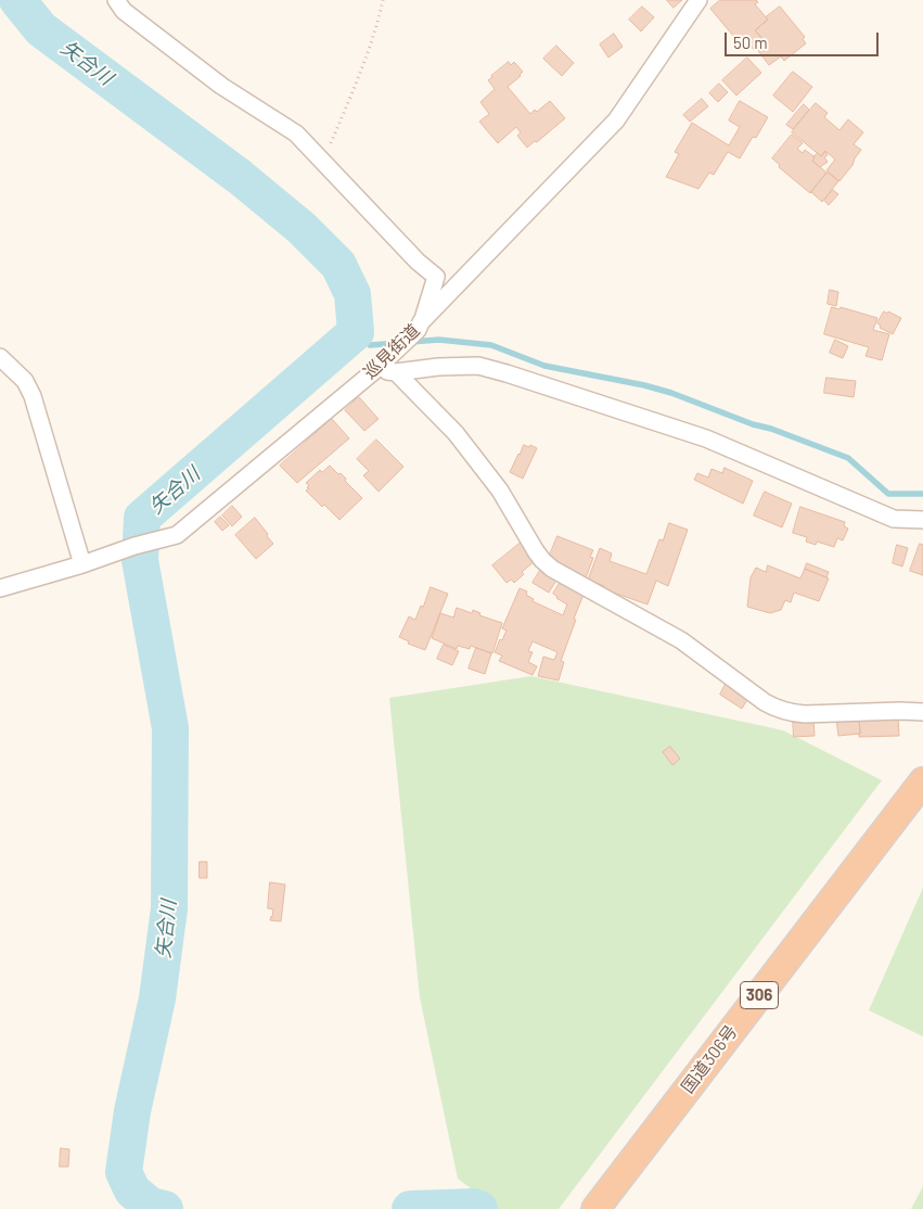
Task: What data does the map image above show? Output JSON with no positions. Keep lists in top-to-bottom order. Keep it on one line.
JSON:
{"streets":{"highway":["306","国道306号"],"street":["巡見街道"]},"water":["矢合川"],"scale_bar":"50 m"}
